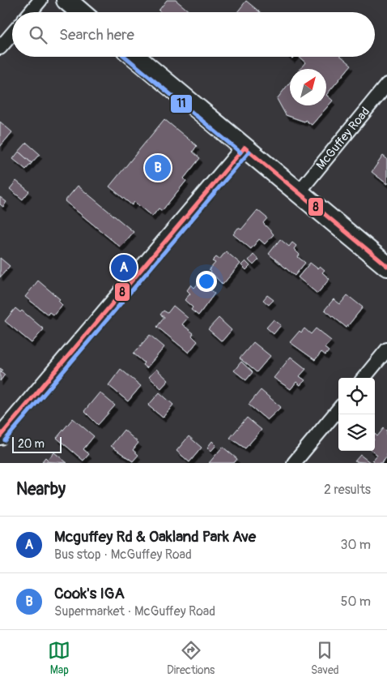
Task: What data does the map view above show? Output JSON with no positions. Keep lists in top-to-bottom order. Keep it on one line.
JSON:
{"streets":{"street":["McGuffey Road"]},"lines":["transit line 11","transit line 8"],"scale_bar":"20 m","north":"top right","page":{"search":"Search here","pins":["B","A"],"scale":"20 m","heading":["Nearby","2 results"],"list":[{"mark":"A","name":"Mcguffey Rd & Oakland Park Ave","note":"Bus stop · McGuffey Road","value":"30 m"},{"mark":"B","name":"Cook's IGA","note":"Supermarket · McGuffey Road","value":"50 m"}],"nav":["Map","Directions","Saved"]}}
